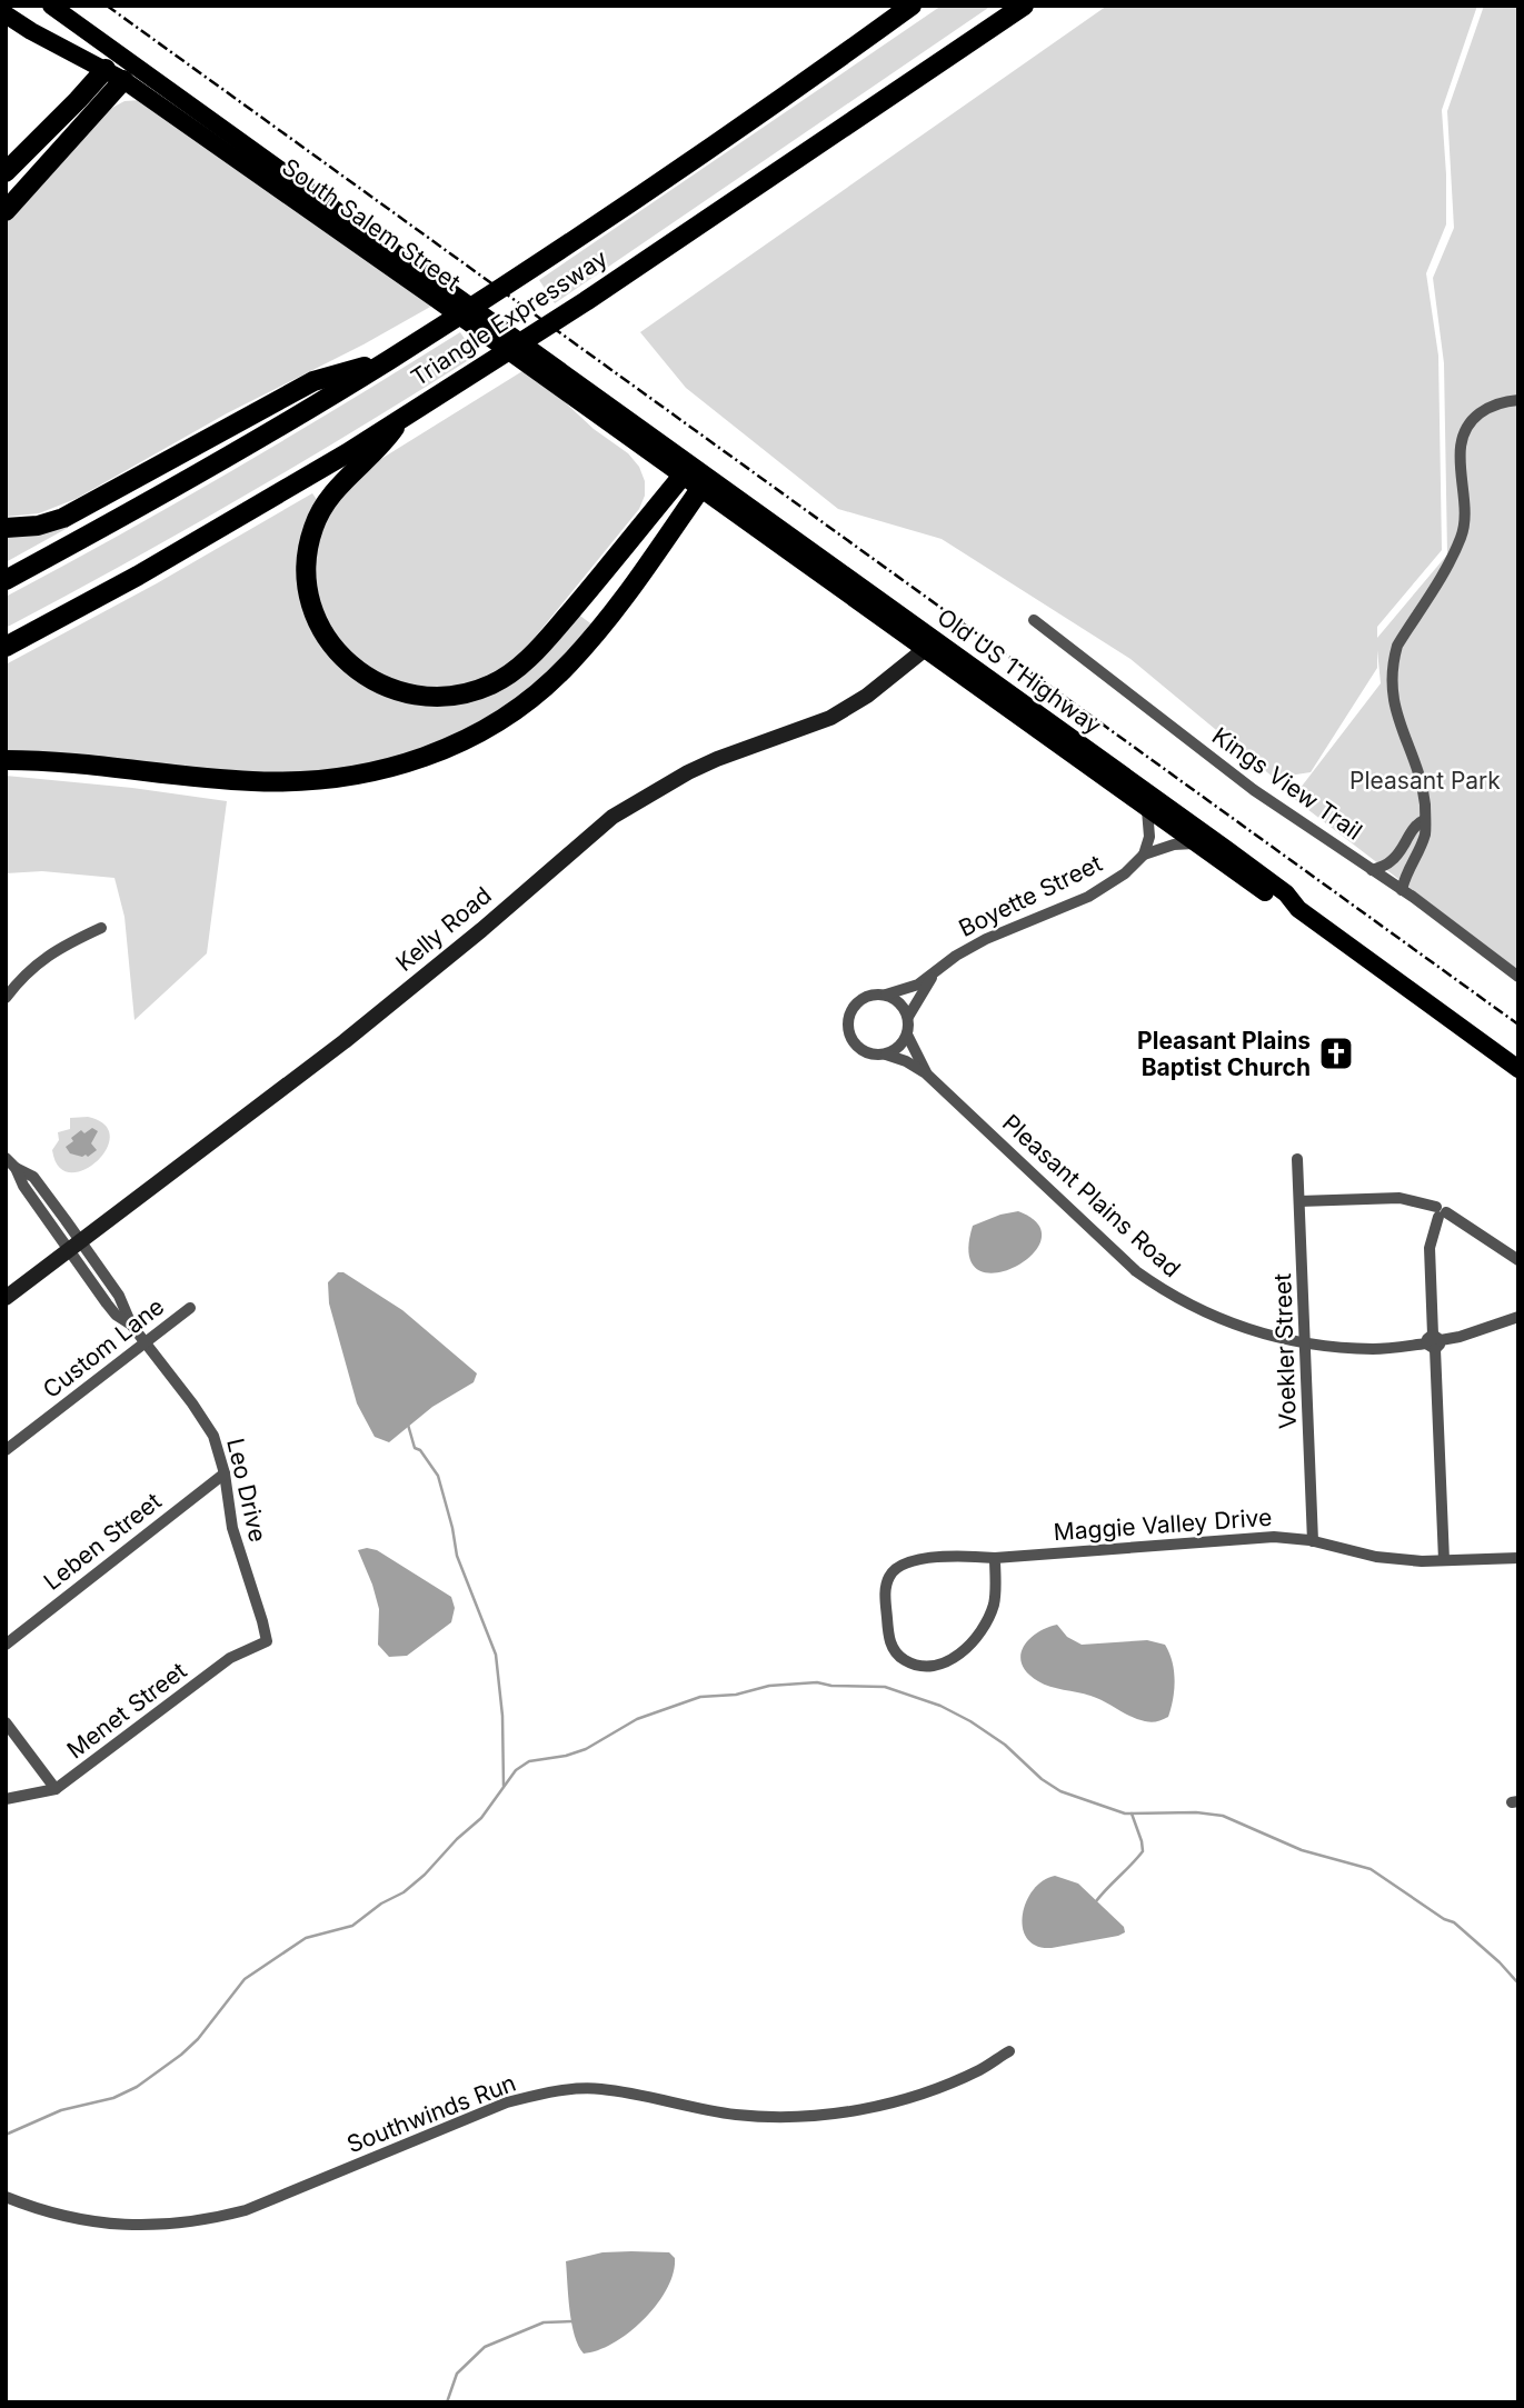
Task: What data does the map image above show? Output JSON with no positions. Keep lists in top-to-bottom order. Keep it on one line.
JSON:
{"streets":{"highway":["Triangle Expressway"],"main road":["South Salem Street","Old US 1 Highway"],"street":["Kings View Trail","Boyette Street","Kelly Road","Pleasant Plains Road","Custom Lane","Voekler Street","Leo Drive","Maggie Valley Drive","Leben Street","Menet Street","Southwinds Run"]},"crossings":[["South Salem Street","Old US 1 Highway"],["Old US 1 Highway","Boyette Street"],["Old US 1 Highway","Kelly Road"],["Boyette Street","Pleasant Plains Road"],["Kelly Road","Leo Drive"],["Pleasant Plains Road","Voekler Street"],["Custom Lane","Leo Drive"],["Voekler Street","Maggie Valley Drive"],["Leo Drive","Leben Street"],["Leo Drive","Menet Street"]],"parks":["Pleasant Park"],"places":{"church":["Pleasant Plains Baptist Church"]}}
